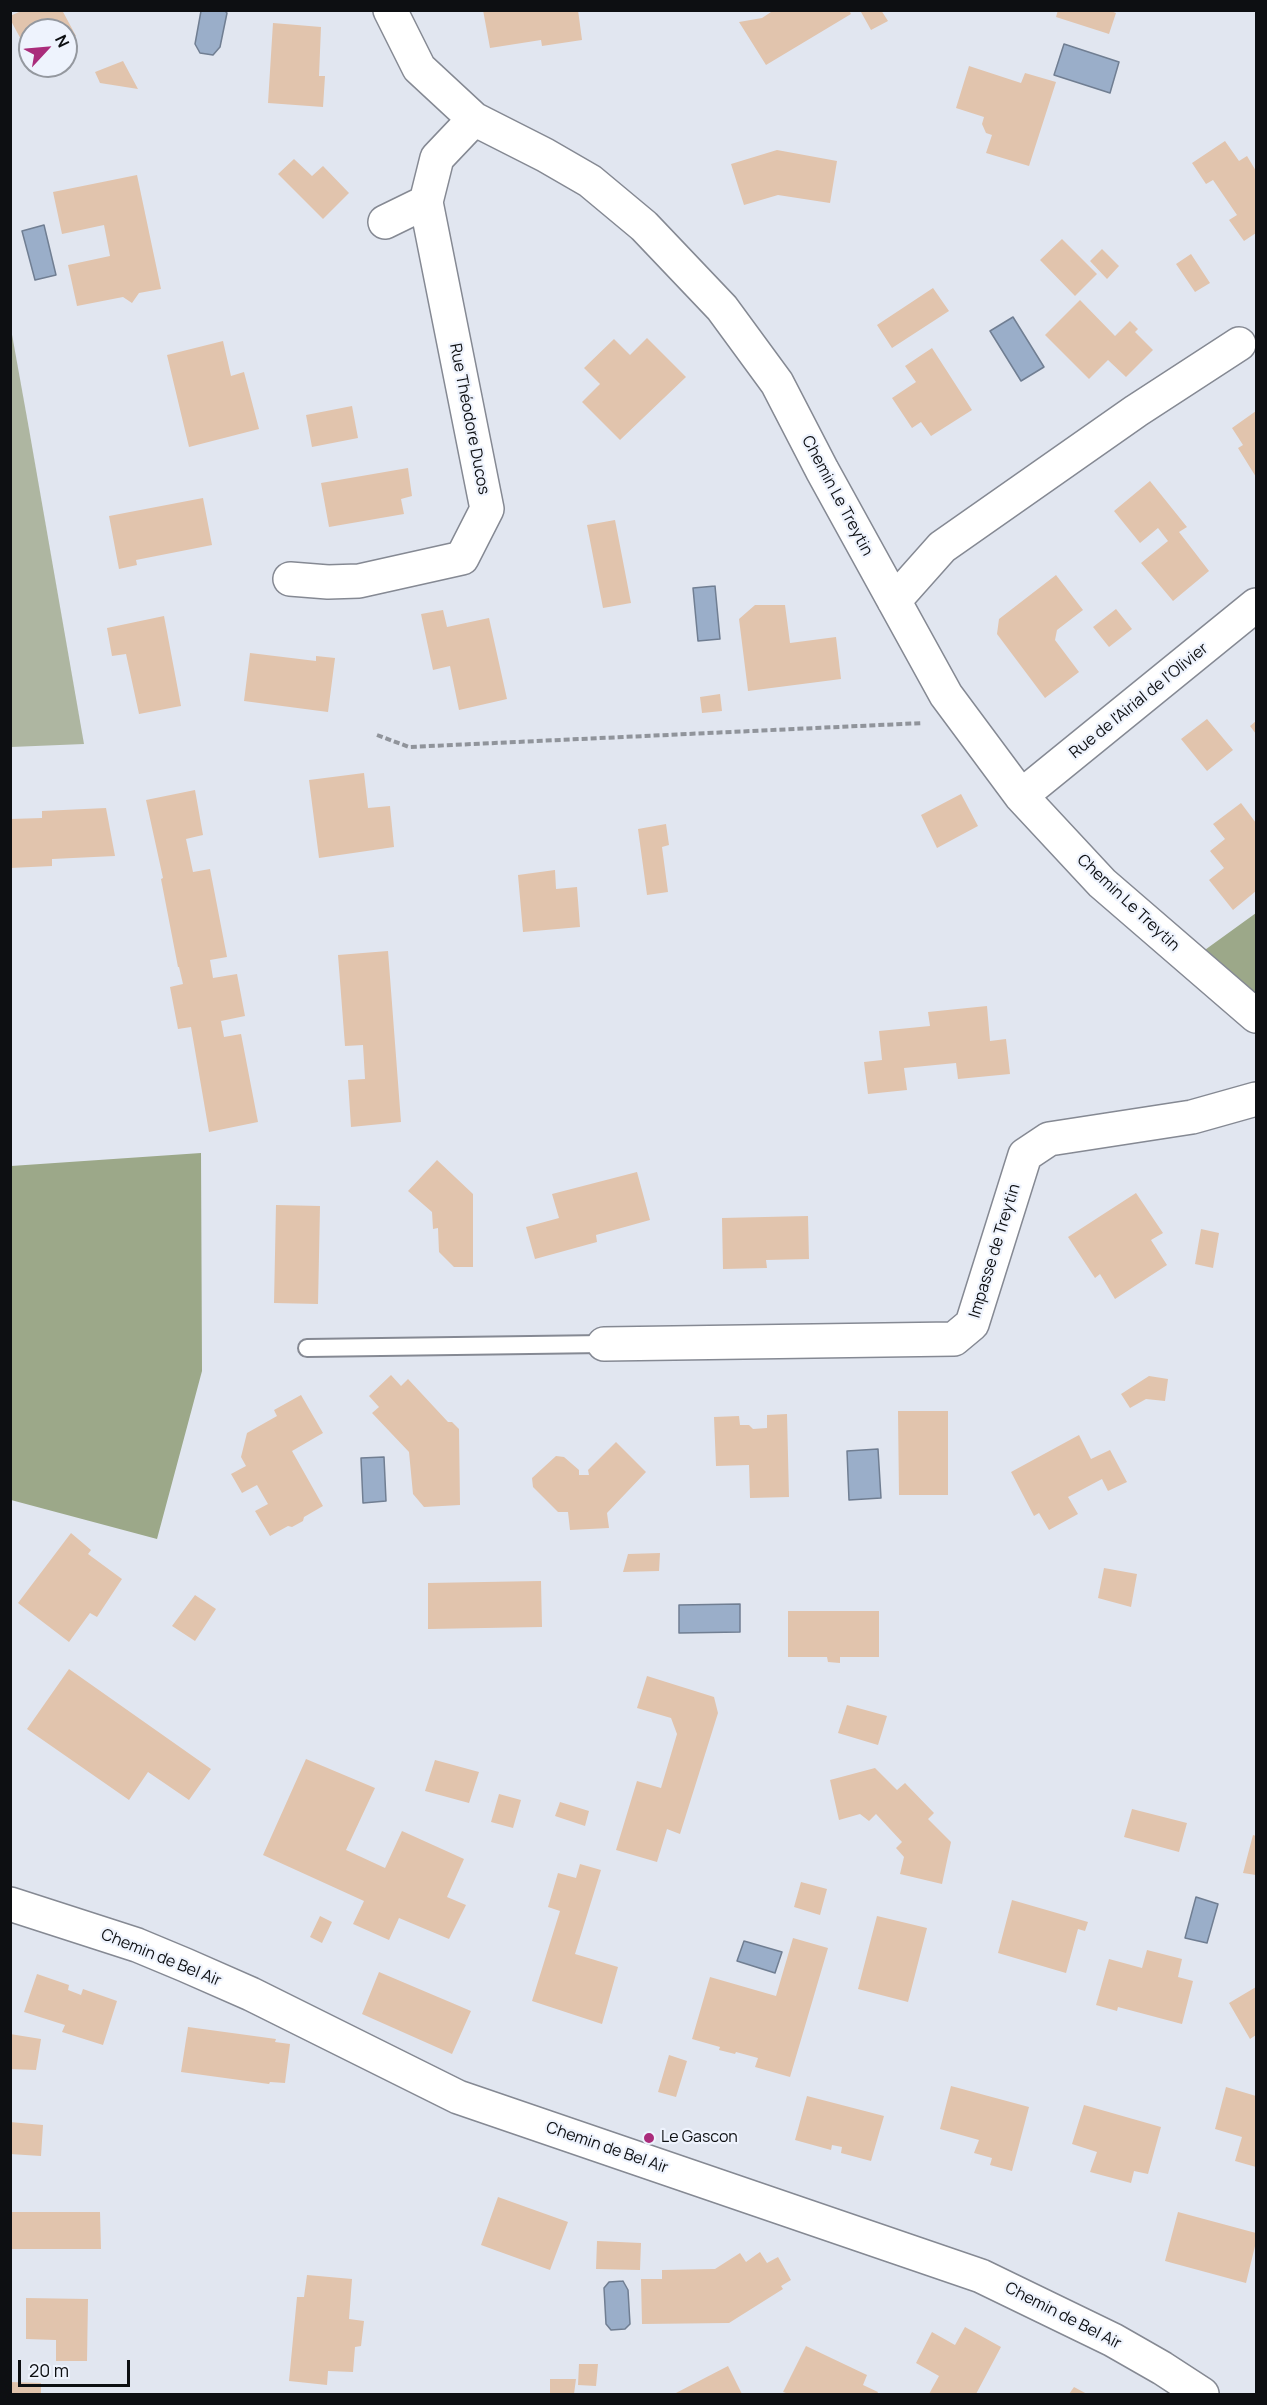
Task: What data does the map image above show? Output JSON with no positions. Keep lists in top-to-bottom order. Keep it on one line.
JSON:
{"streets":{"street":["Rue Théodore Ducos","Chemin Le Treytin","Rue de l'Airial de l'Olivier","Impasse de Treytin","Chemin de Bel Air"]},"crossings":[["Rue Théodore Ducos","Chemin Le Treytin"],["Chemin Le Treytin","Rue de l'Airial de l'Olivier"]],"places":["Le Gascon"],"scale_bar":"20 m","north":"top right"}
